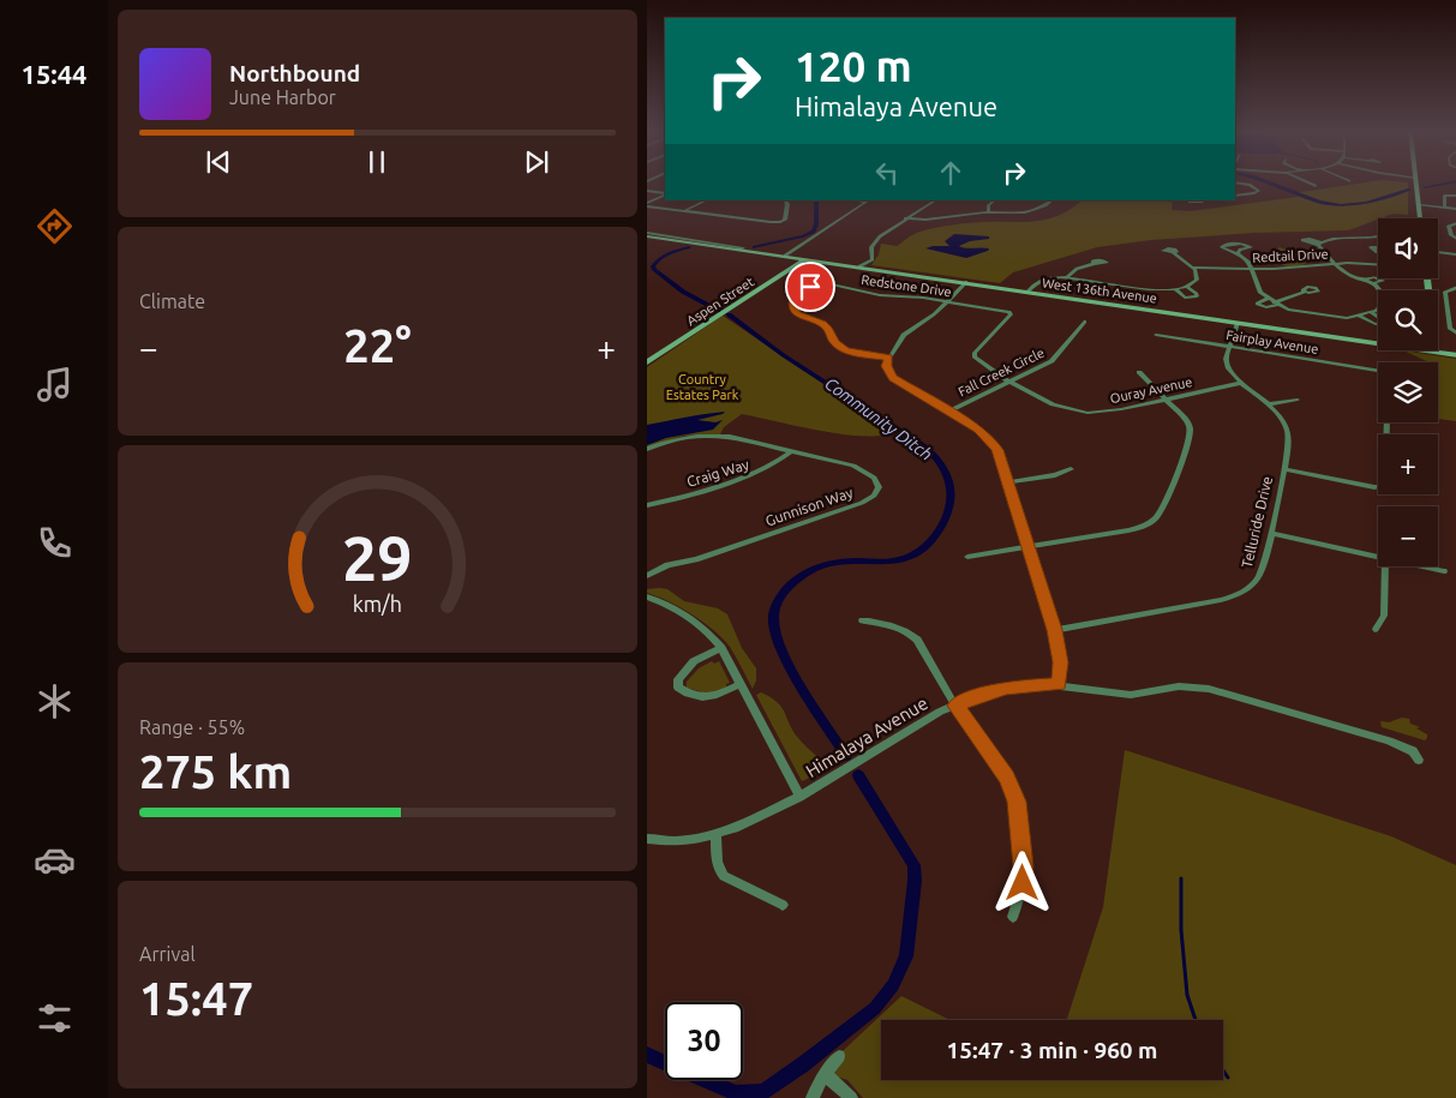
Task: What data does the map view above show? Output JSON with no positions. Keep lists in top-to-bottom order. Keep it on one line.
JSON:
{"streets":{"main road":["West 136th Avenue","Aspen Street"],"street":["Redtail Drive","Redstone Drive","Fairplay Avenue","Fall Creek Circle","Ouray Avenue","Craig Way","Gunnison Way","Telluride Drive","Himalaya Avenue"]},"crossings":[["Redstone Drive","Ouray Avenue"],["West 136th Avenue","Aspen Street"],["West 136th Avenue","Telluride Drive"],["Fairplay Avenue","Telluride Drive"],["Fall Creek Circle","Ouray Avenue"],["Ouray Avenue","Telluride Drive"],["Craig Way","Gunnison Way"]],"water":["Community Ditch"],"parks":["Country Estates Park"],"page":{"tabs":"15:44","turn":["120 m","Himalaya Avenue"],"song":["Northbound","June Harbor"],"map_buttons":["+","−"],"tile":["Climate",["Range · 55%","275 km"],["Arrival","15:47"]],"heat":["−","22°","+"],"limit":"30","trip":"15:47 · 3 min · 960 m","gauge":["29","km/h"]}}
